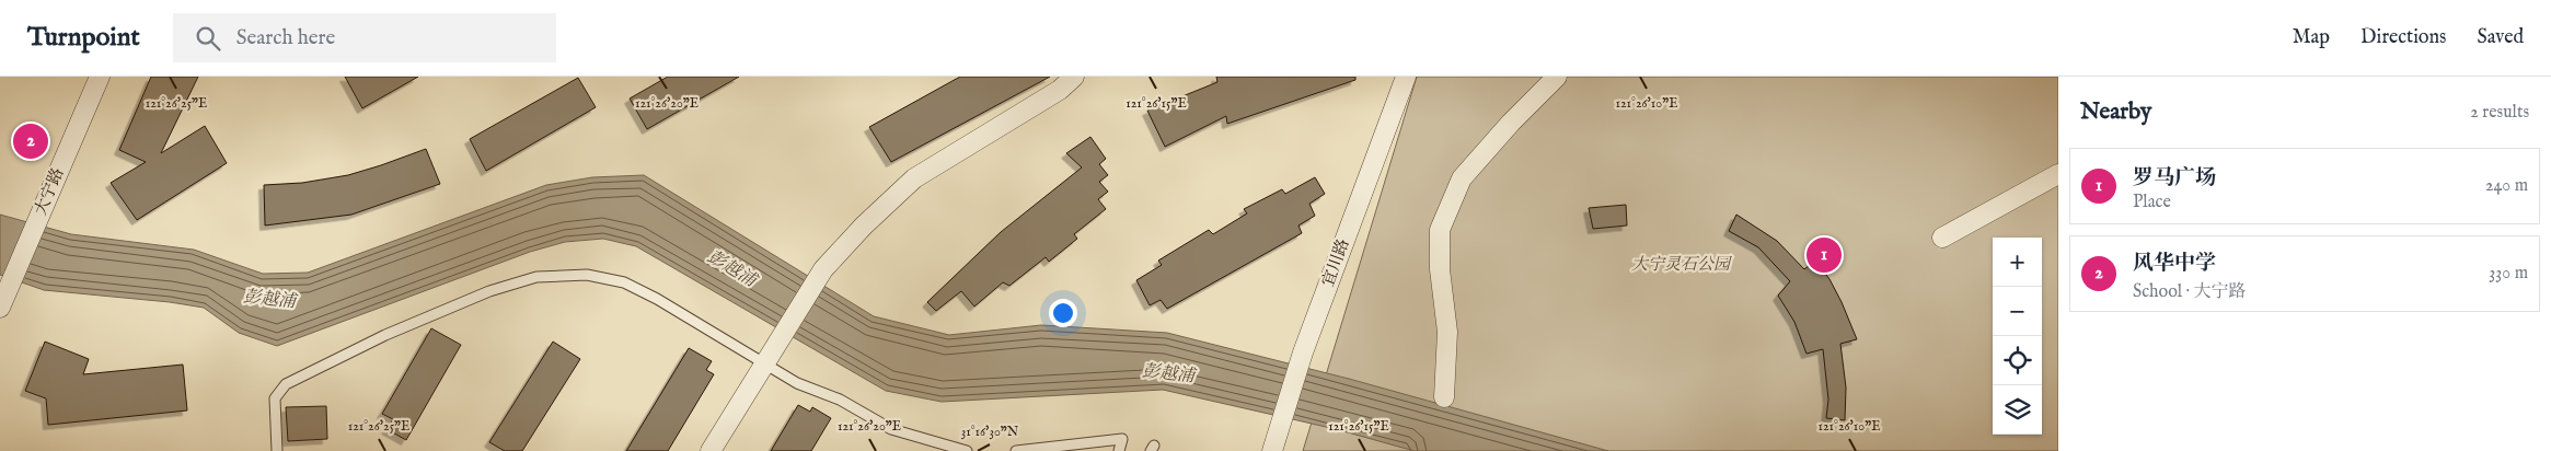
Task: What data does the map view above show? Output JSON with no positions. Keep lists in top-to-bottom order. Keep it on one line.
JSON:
{"streets":{"street":["大宁路","宜川路"]},"water":["彭越浦"],"parks":["大宁灵石公园"],"page":{"header":"Turnpoint","search":"Search here","nav":["Map","Directions","Saved"],"heading":["Nearby","2 results"],"pins":["2","1"],"list":[{"mark":"1","name":"罗马广场","note":"Place","value":"240 m"},{"mark":"2","name":"风华中学","note":"School · 大宁路","value":"330 m"}],"map_buttons":["+","−"]},"coordinates":["121°26'15\"E","121°26'10\"E","121°26'25\"E","121°26'20\"E","31°16'30\"N"]}
